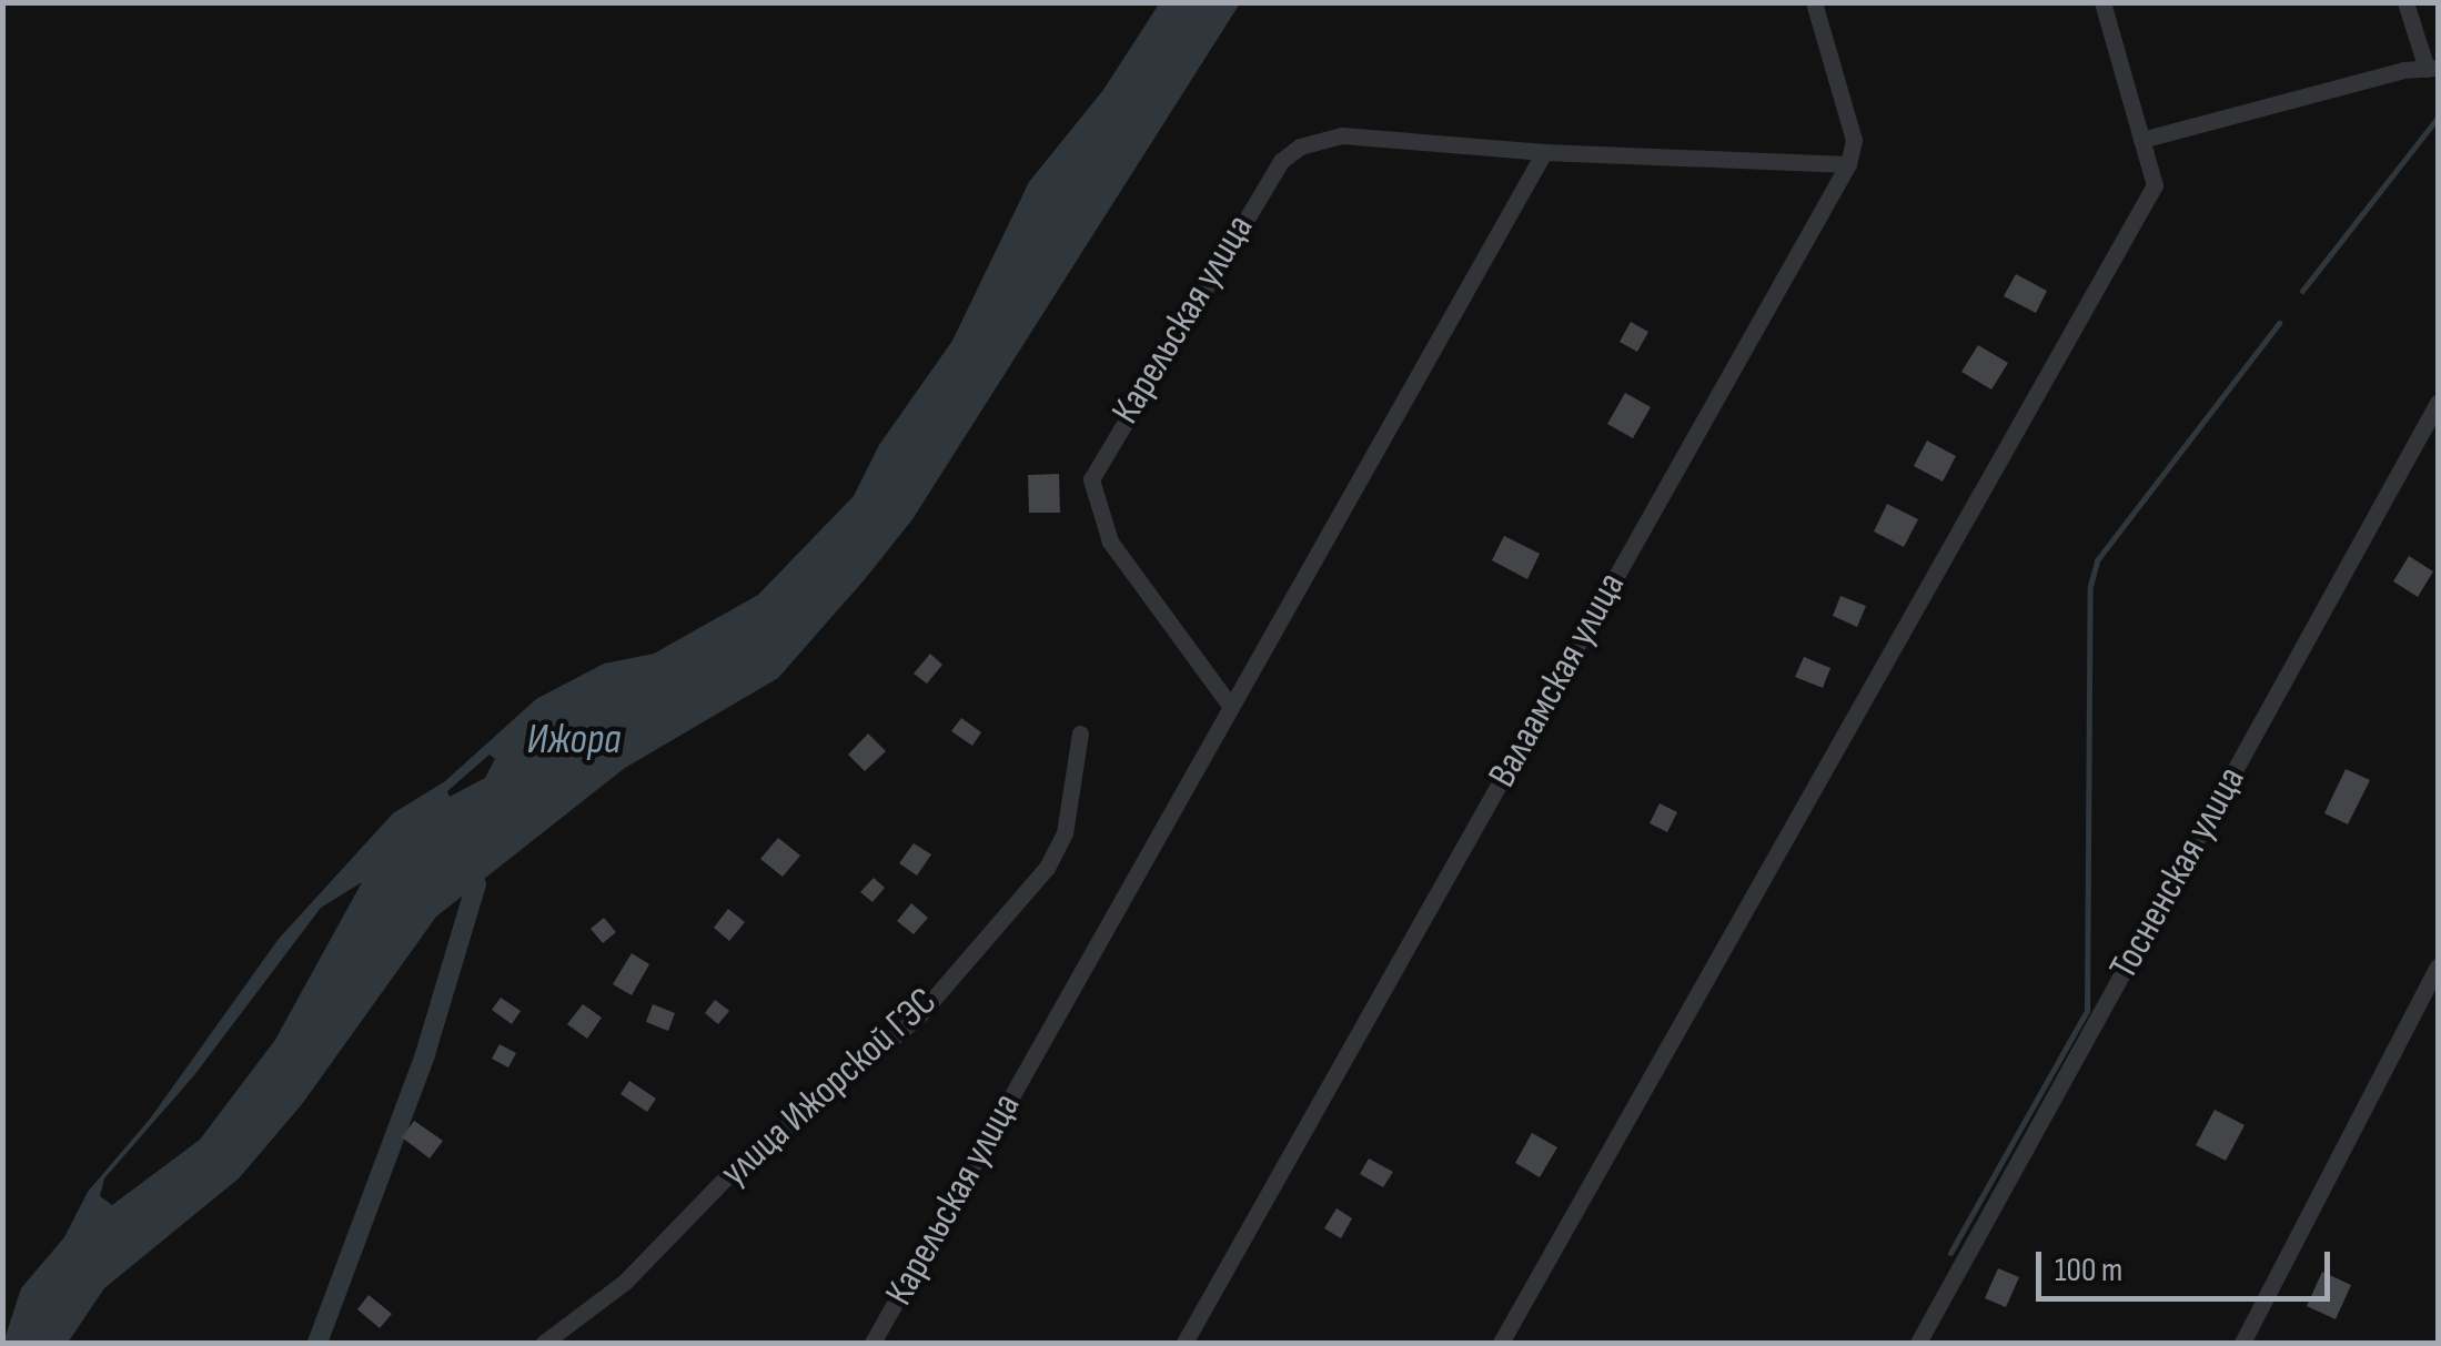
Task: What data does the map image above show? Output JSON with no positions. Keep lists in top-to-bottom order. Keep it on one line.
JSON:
{"streets":{"street":["Карельская улица","Валаамская улица","Тосненская улица","улица Ижорской ГЭС"]},"crossings":[["Карельская улица","Валаамская улица"]],"water":["Ижора"],"scale_bar":"100 m"}
